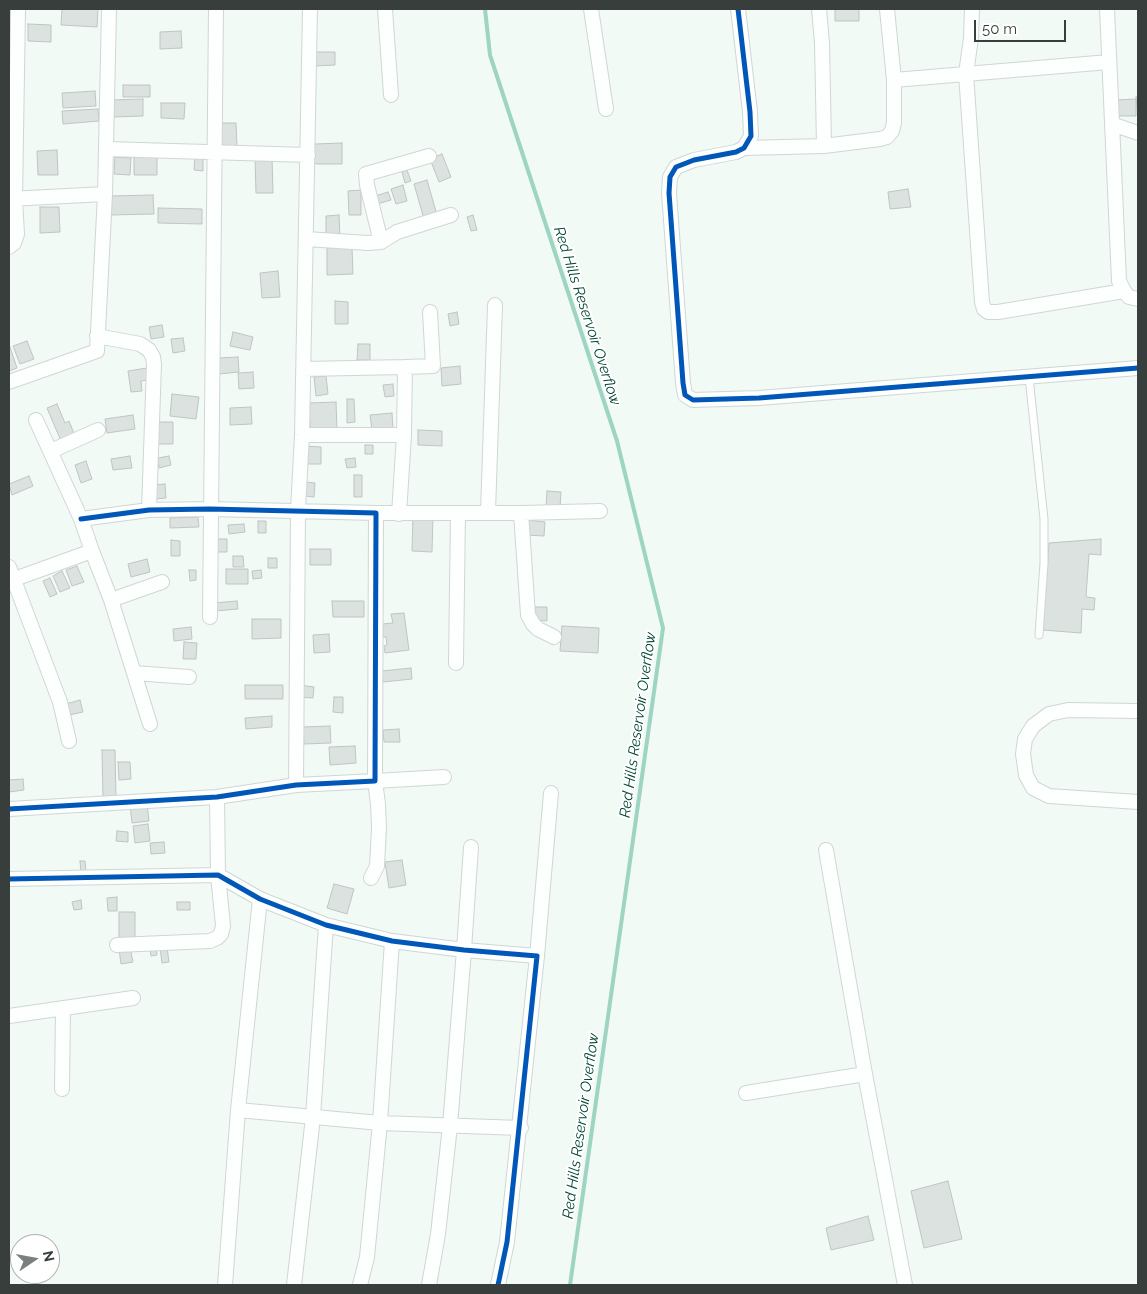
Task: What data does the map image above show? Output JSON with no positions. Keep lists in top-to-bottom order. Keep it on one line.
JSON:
{"water":["Red Hills Reservoir Overflow"],"scale_bar":"50 m","north":"right"}
